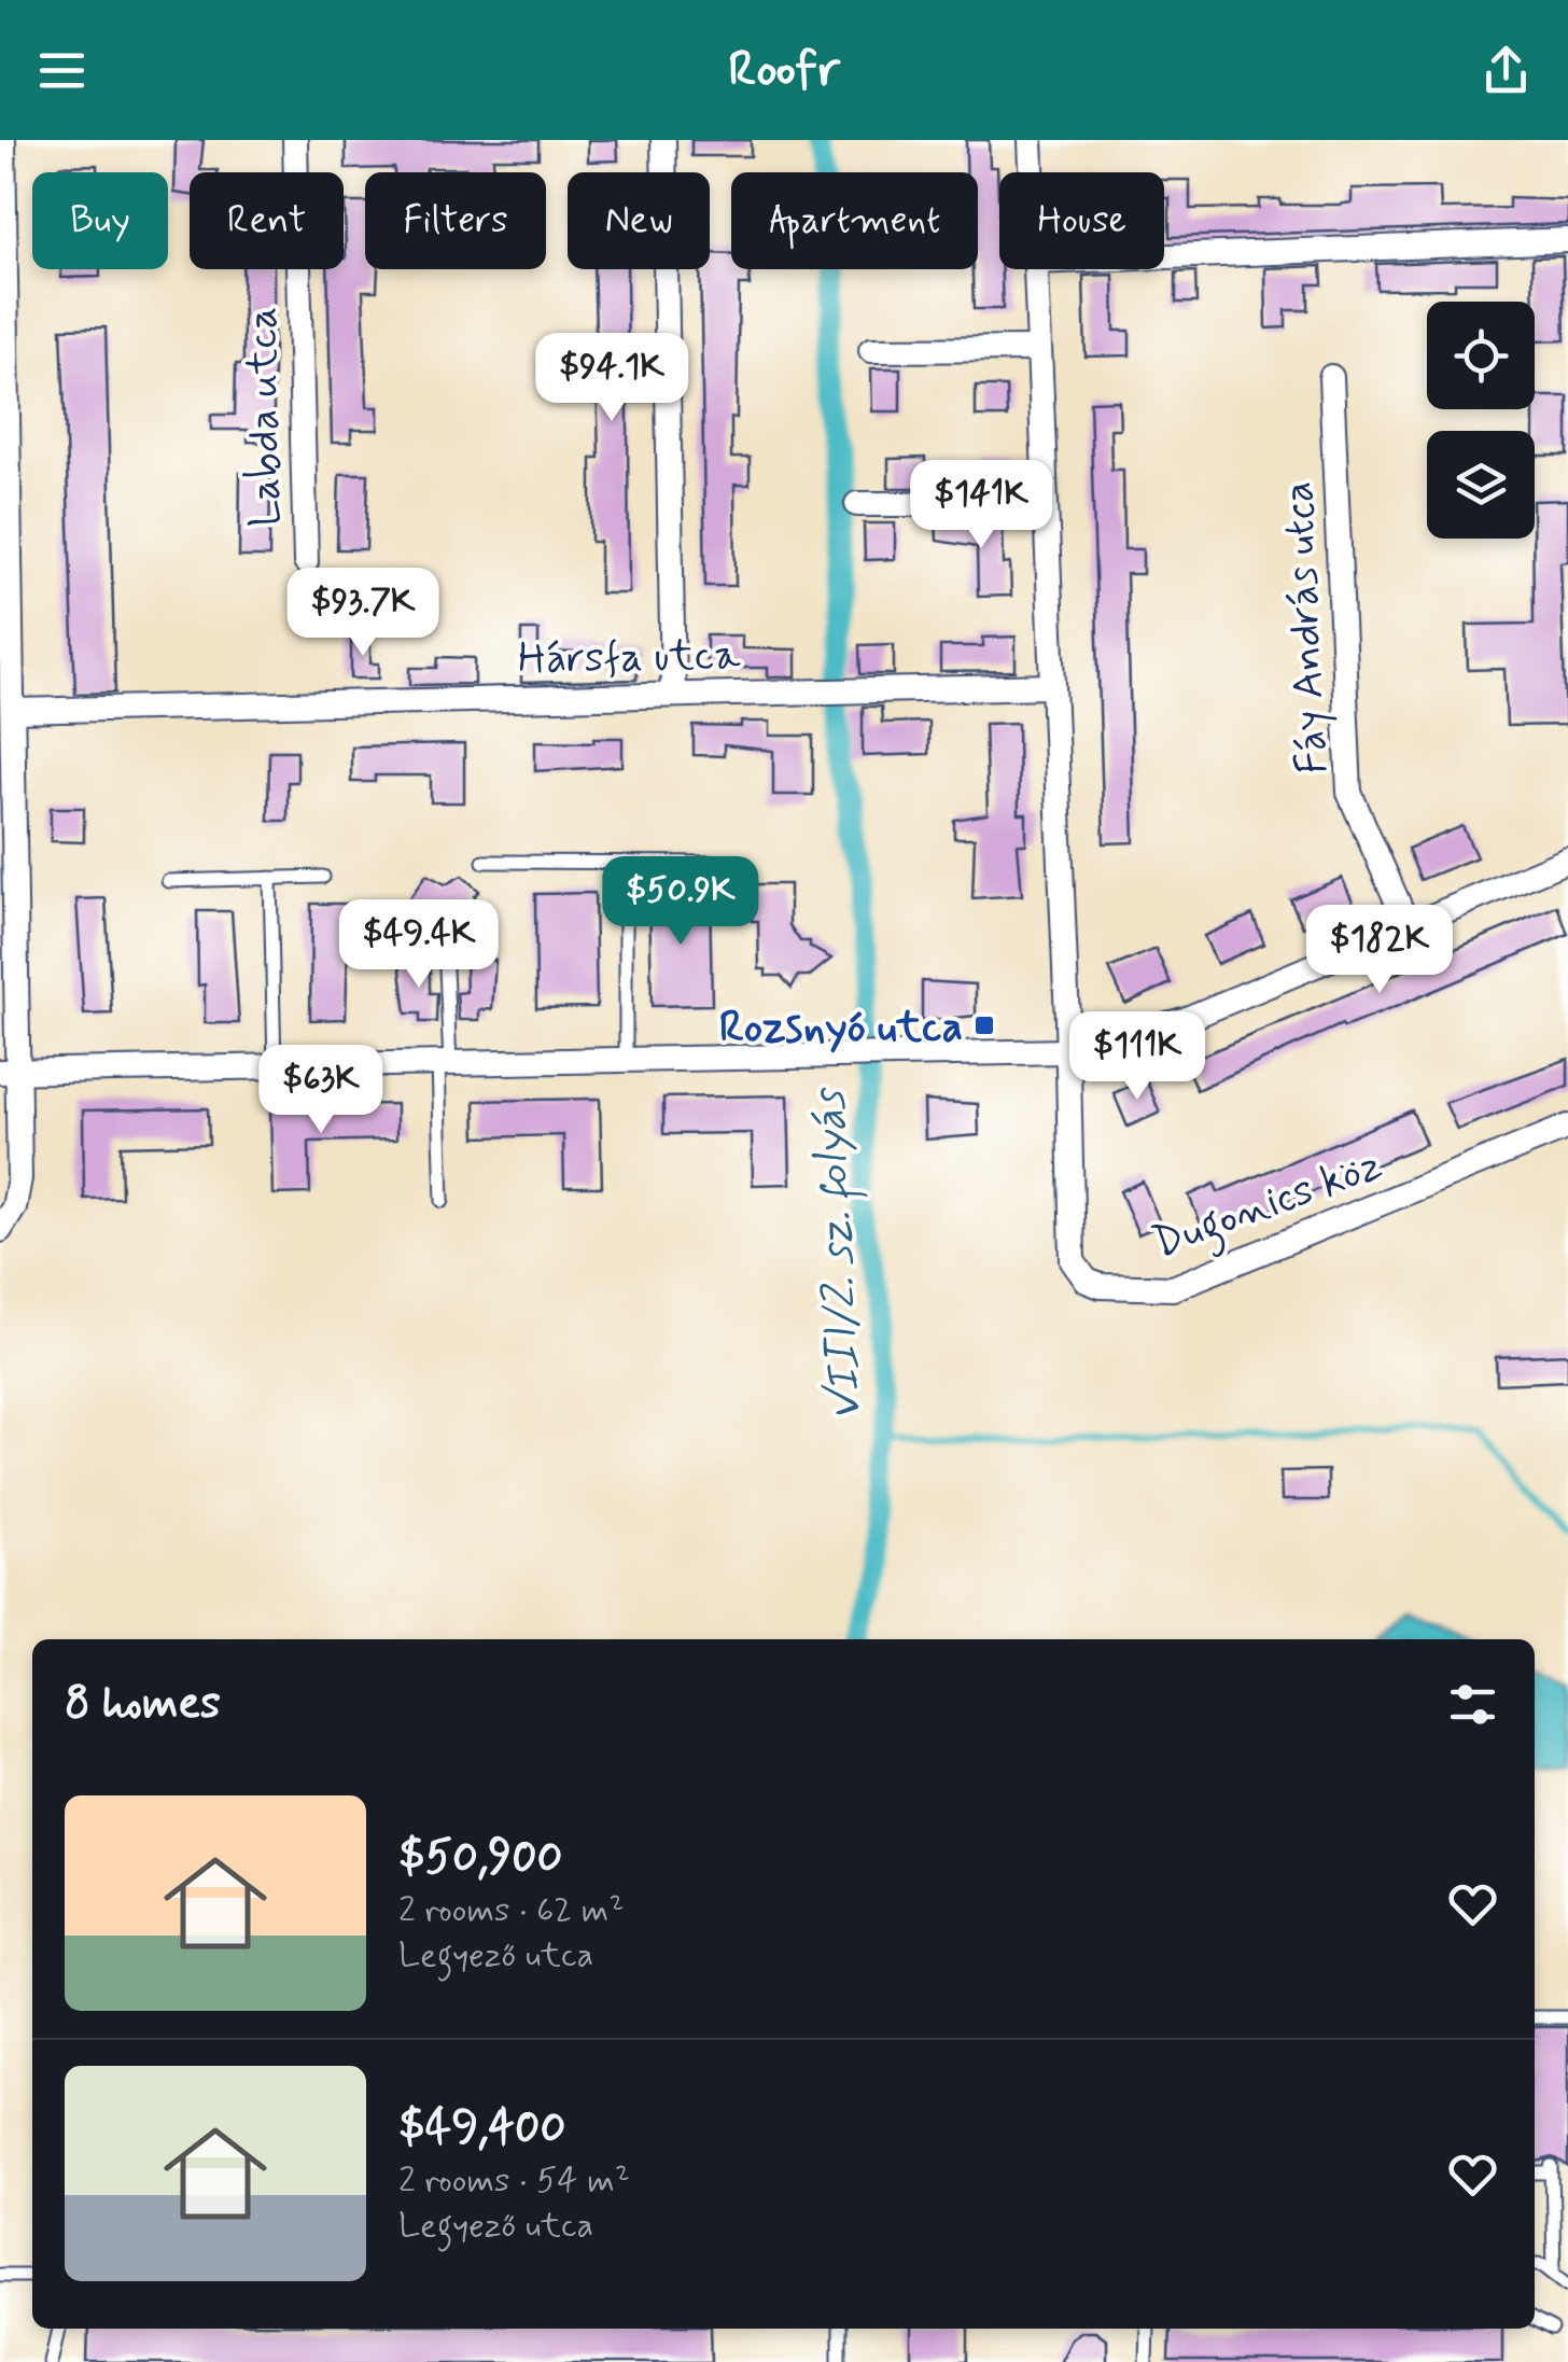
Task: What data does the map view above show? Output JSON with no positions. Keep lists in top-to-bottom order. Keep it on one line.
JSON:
{"streets":{"street":["Labda utca","Fáy András utca","Hársfa utca","Dugonics köz"]},"water":["VIII/2. sz. folyás"],"places":{"transit":["Rozsnyó utca"]},"page":{"header":"Roofr","chip":["Buy","Rent","Filters","New","Apartment","House"],"price":["$94.1K","$141K","$93.7K","$50.9K","$49.4K","$182K","$111K","$63K"],"heading":"8 homes","list":[{"name":"$50,900","note":"2 rooms · 62 m² · Legyező utca"},{"name":"$49,400","note":"2 rooms · 54 m² · Legyező utca"}]}}
